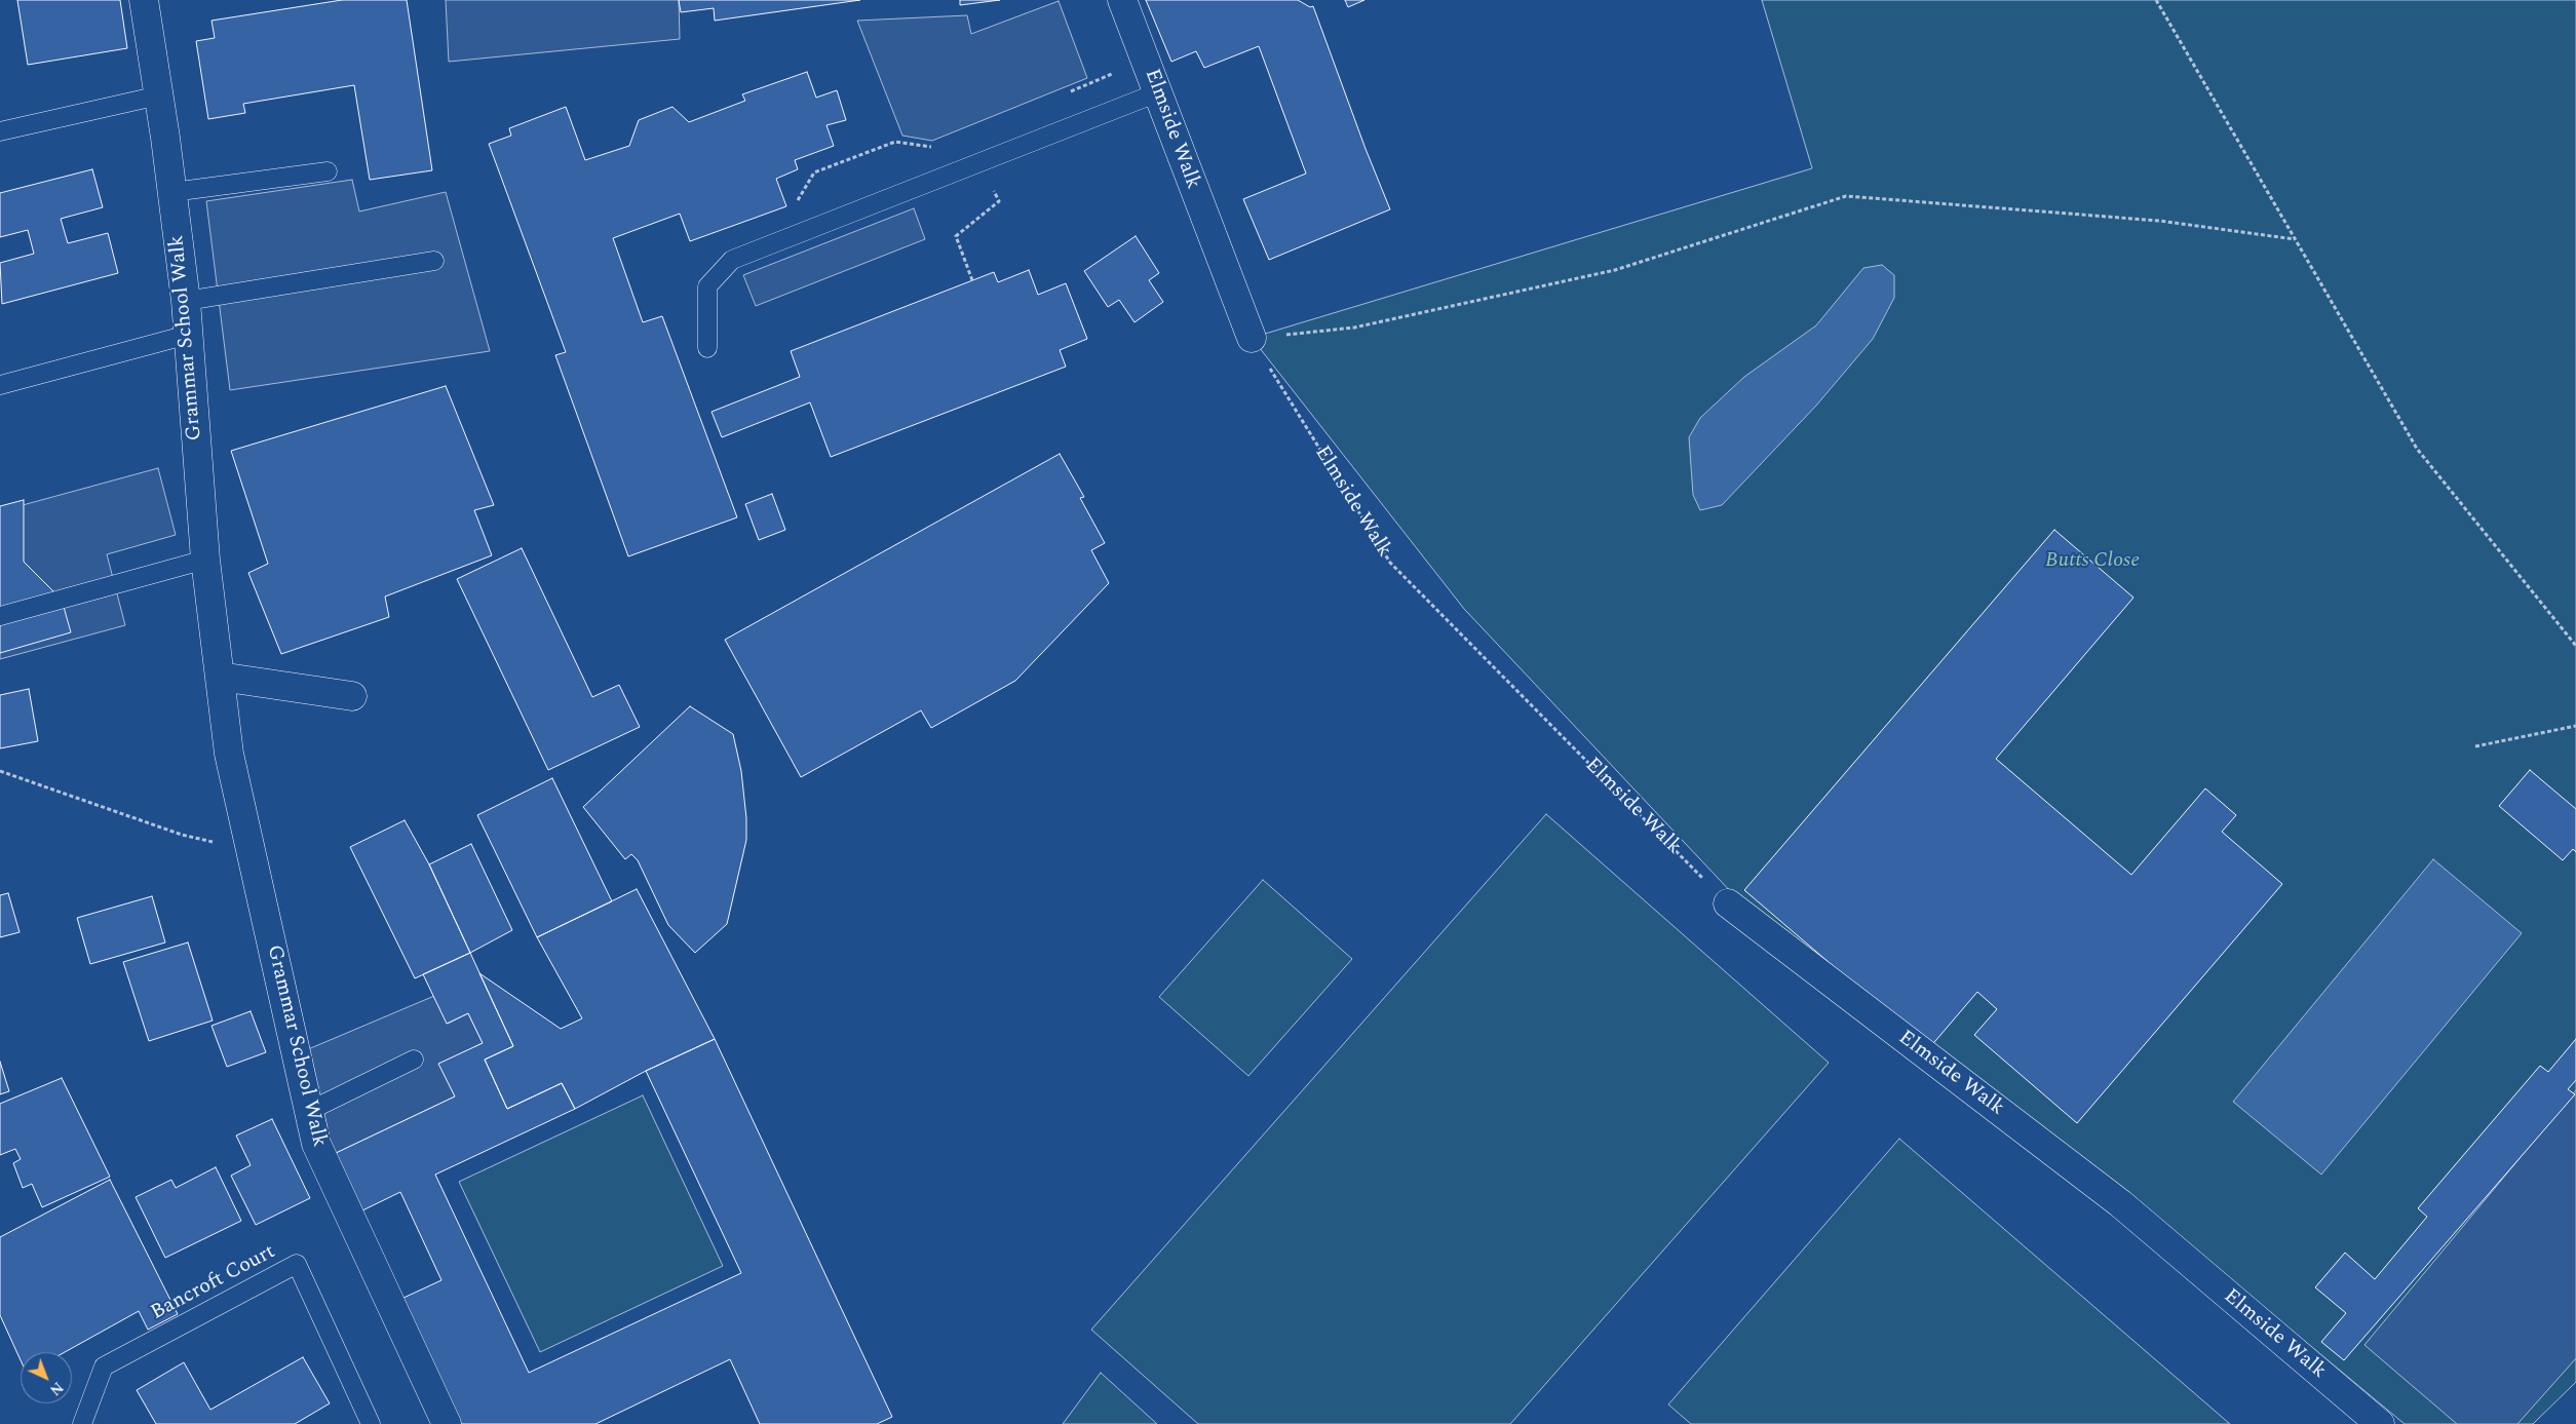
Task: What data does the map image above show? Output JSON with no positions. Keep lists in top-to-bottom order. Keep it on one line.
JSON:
{"streets":{"street":["Elmside Walk","Grammar School Walk"],"lane":["Bancroft Court"]},"parks":["Butts Close"],"north":"bottom right"}
